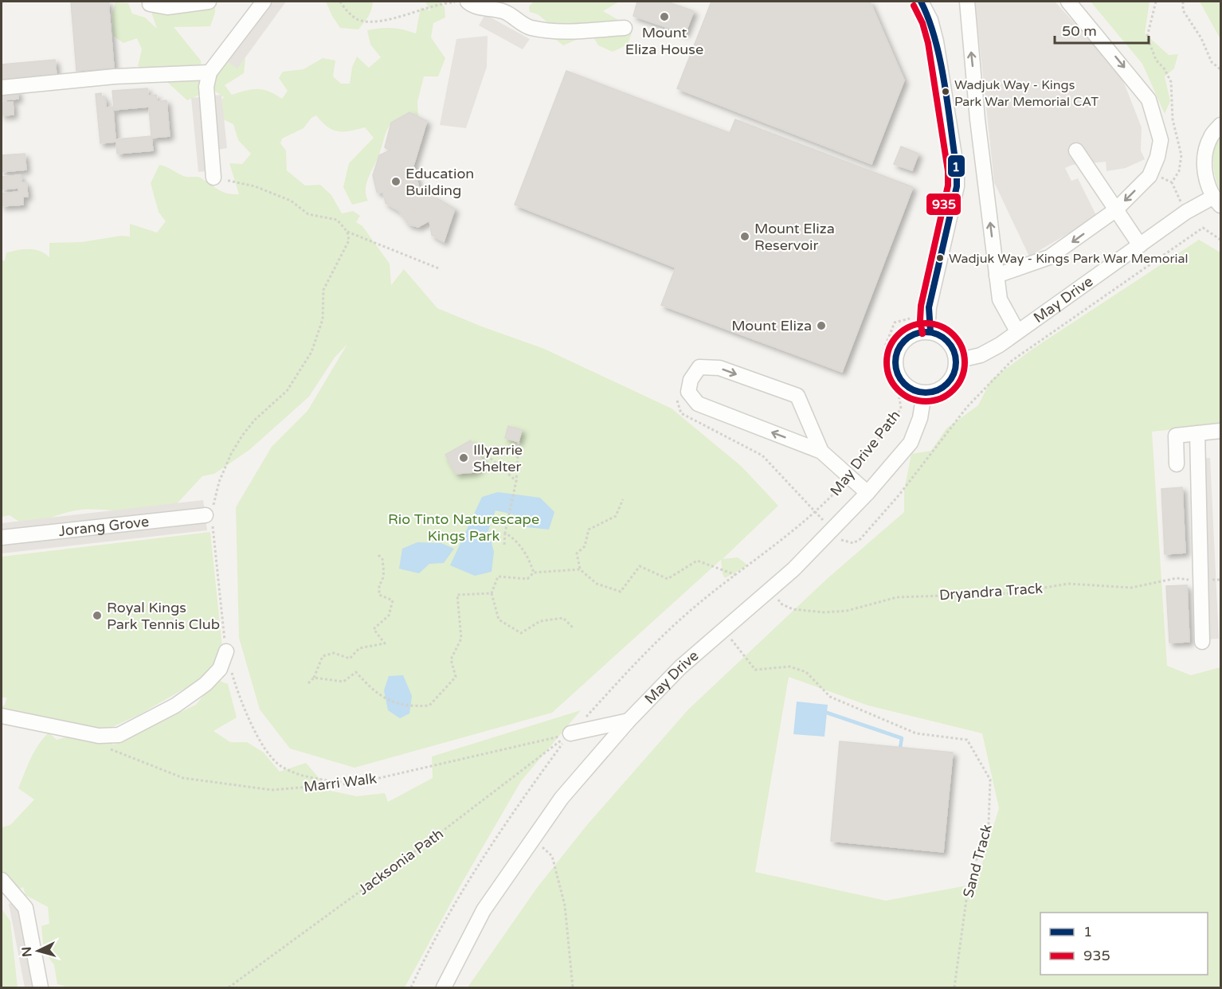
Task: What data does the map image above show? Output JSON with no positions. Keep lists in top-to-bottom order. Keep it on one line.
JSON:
{"streets":{"street":["May Drive","Jorang Grove"],"path":["May Drive Path","Dryandra Track","Marri Walk","Sand Track","Jacksonia Path"]},"crossings":[["May Drive","Dryandra Track"],["May Drive","Sand Track"],["Marri Walk","Jacksonia Path"]],"parks":["Rio Tinto Naturescape Kings Park"],"places":["Mount Eliza House","Wadjuk Way - Kings Park War Memorial CAT","Education Building","Mount Eliza Reservoir","Wadjuk Way - Kings Park War Memorial","Mount Eliza","Illyarrie Shelter","Royal Kings Park Tennis Club"],"lines":["transit line 1","transit line 935"],"legend":["1","935"],"scale_bar":"50 m","north":"left"}
